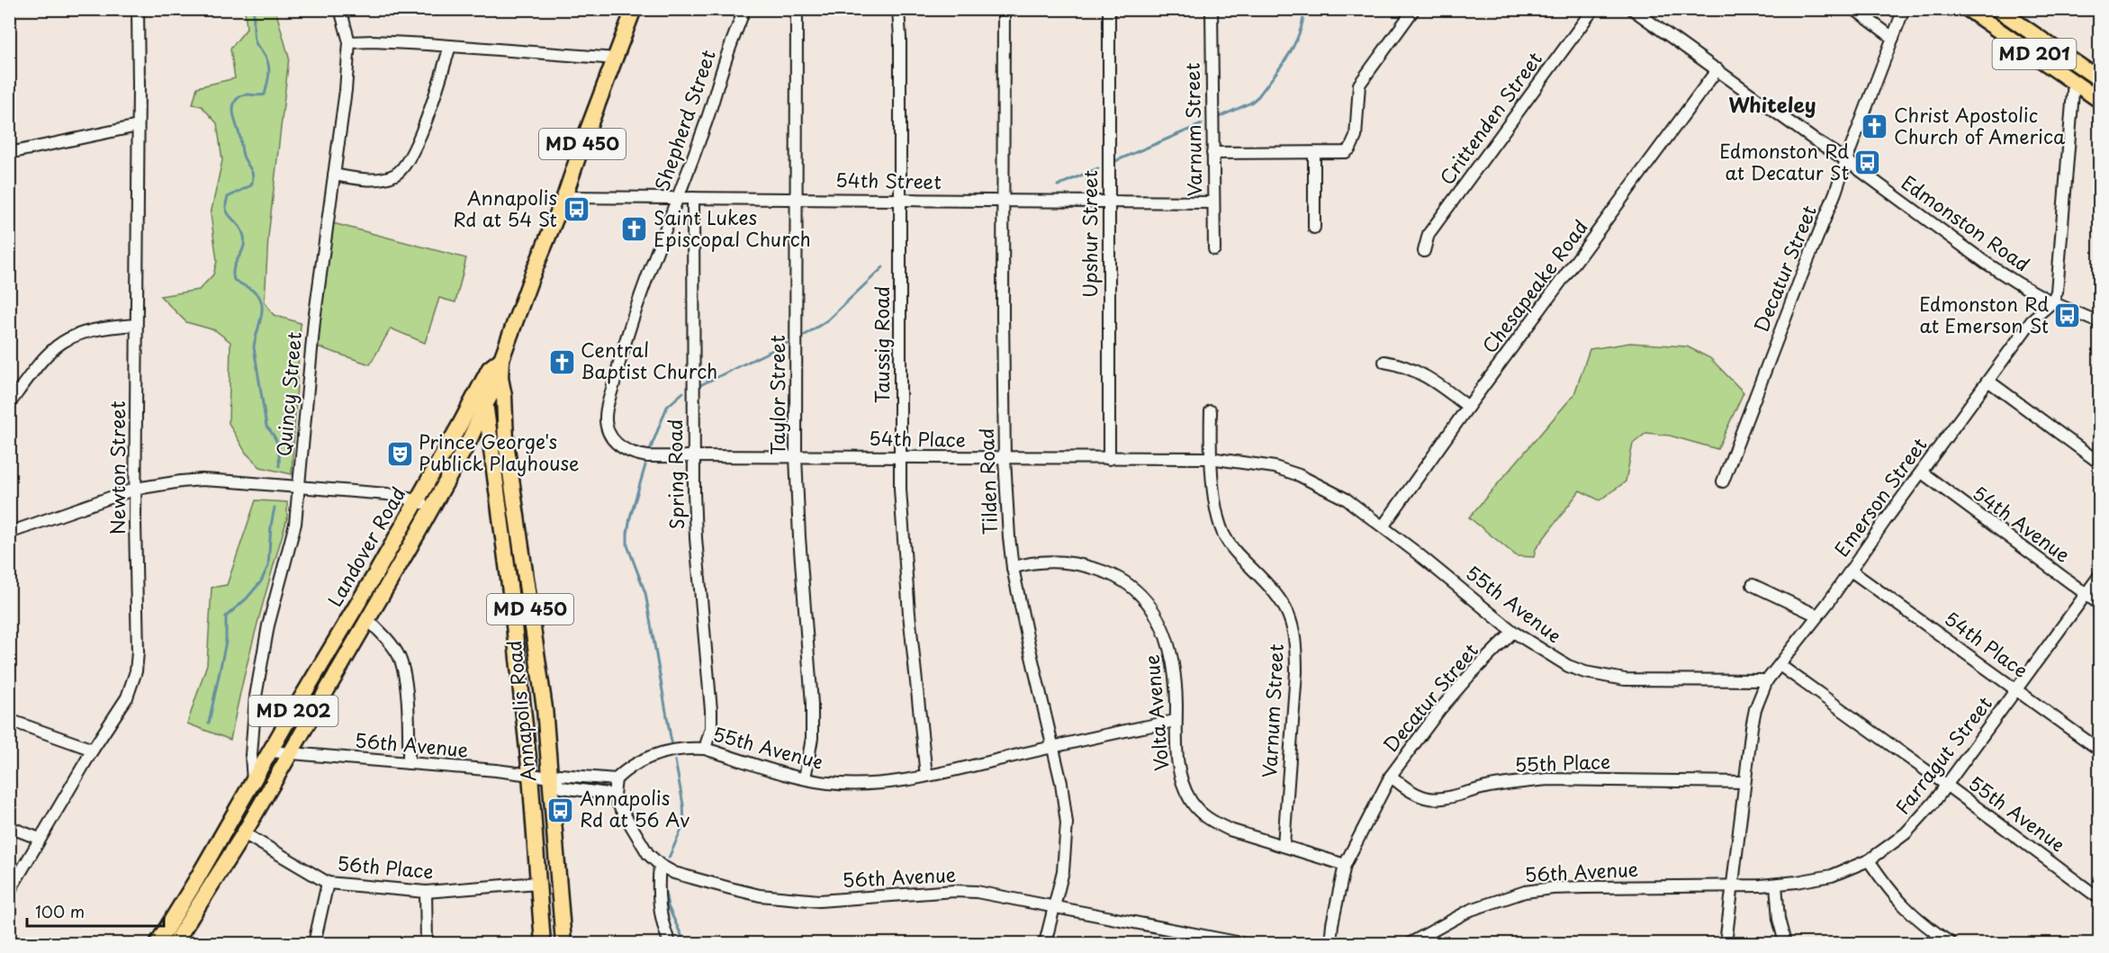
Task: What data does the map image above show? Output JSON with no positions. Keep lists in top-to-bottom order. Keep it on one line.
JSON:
{"streets":{"main road":["MD 201","MD 450","Landover Road","MD 202","Annapolis Road"],"street":["Crittenden Street","Shepherd Street","Varnum Street","54th Street","Edmonston Road","Upshur Street","Decatur Street","Chesapeake Road","Taussig Road","Quincy Street","Taylor Street","54th Place","Newton Street","Spring Road","Tilden Road","Emerson Street","54th Avenue","55th Avenue","Volta Avenue","56th Avenue","Farragut Street","55th Place","56th Place"]},"crossings":[["Shepherd Street","54th Street"],["Shepherd Street","54th Place"],["Varnum Street","54th Street"],["Varnum Street","54th Place"],["Varnum Street","Volta Avenue"],["MD 450","54th Street"],["MD 450","Landover Road"],["54th Street","Upshur Street"],["54th Street","Taussig Road"],["54th Street","Taylor Street"],["54th Street","Spring Road"],["54th Street","Tilden Road"],["Edmonston Road","Decatur Street"],["Edmonston Road","Chesapeake Road"],["Edmonston Road","Emerson Street"],["Upshur Street","54th Place"],["Decatur Street","55th Avenue"],["Decatur Street","Volta Avenue"],["Decatur Street","55th Place"],["Chesapeake Road","54th Place"],["Chesapeake Road","55th Avenue"],["Taussig Road","54th Place"],["Taussig Road","55th Avenue"],["Quincy Street","Landover Road"],["Taylor Street","54th Place"],["Taylor Street","55th Avenue"],["54th Place","Spring Road"],["54th Place","Tilden Road"],["54th Place","Emerson Street"],["54th Place","55th Avenue"],["54th Place","Farragut Street"],["Spring Road","55th Avenue"],["Tilden Road","55th Avenue"],["Tilden Road","Volta Avenue"],["Tilden Road","56th Avenue"],["Emerson Street","54th Avenue"],["Emerson Street","55th Avenue"],["Emerson Street","56th Avenue"],["Emerson Street","Farragut Street"],["Emerson Street","55th Place"],["54th Avenue","Farragut Street"],["Landover Road","Annapolis Road"],["Landover Road","56th Avenue"],["Landover Road","56th Place"],["55th Avenue","Volta Avenue"],["55th Avenue","Farragut Street"],["Annapolis Road","56th Avenue"],["Annapolis Road","56th Place"],["56th Avenue","Farragut Street"]],"districts":["Whiteley"],"places":{"church":["Christ Apostolic Church of America","Saint Lukes Episcopal Church","Central Baptist Church"],"bus stop":["Edmonston Rd at Decatur St","Annapolis Rd at 54 St","Edmonston Rd at Emerson St","Annapolis Rd at 56 Av"],"theatre":["Prince George's Publick Playhouse"]},"scale_bar":"100 m"}
